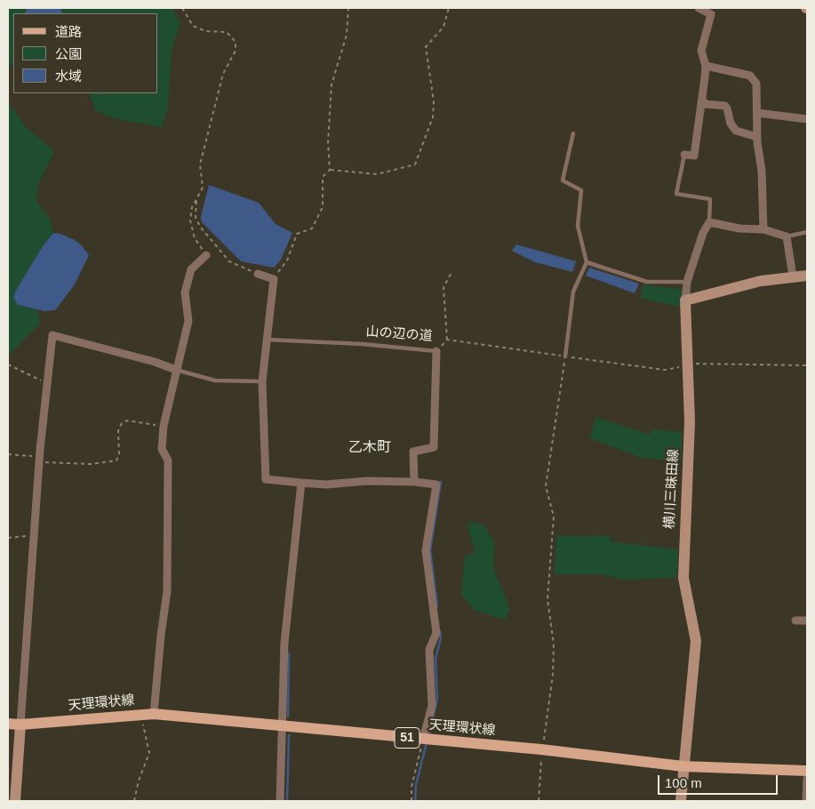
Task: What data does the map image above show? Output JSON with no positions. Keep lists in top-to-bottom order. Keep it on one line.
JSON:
{"streets":{"main road":["横川三昧田線","天理環状線","51"],"lane":["山の辺の道"]},"crossings":[["山の辺の道","横川三昧田線"],["横川三昧田線","天理環状線"]],"districts":["乙木町"],"legend":["道路","公園","水域"],"scale_bar":"100 m"}
